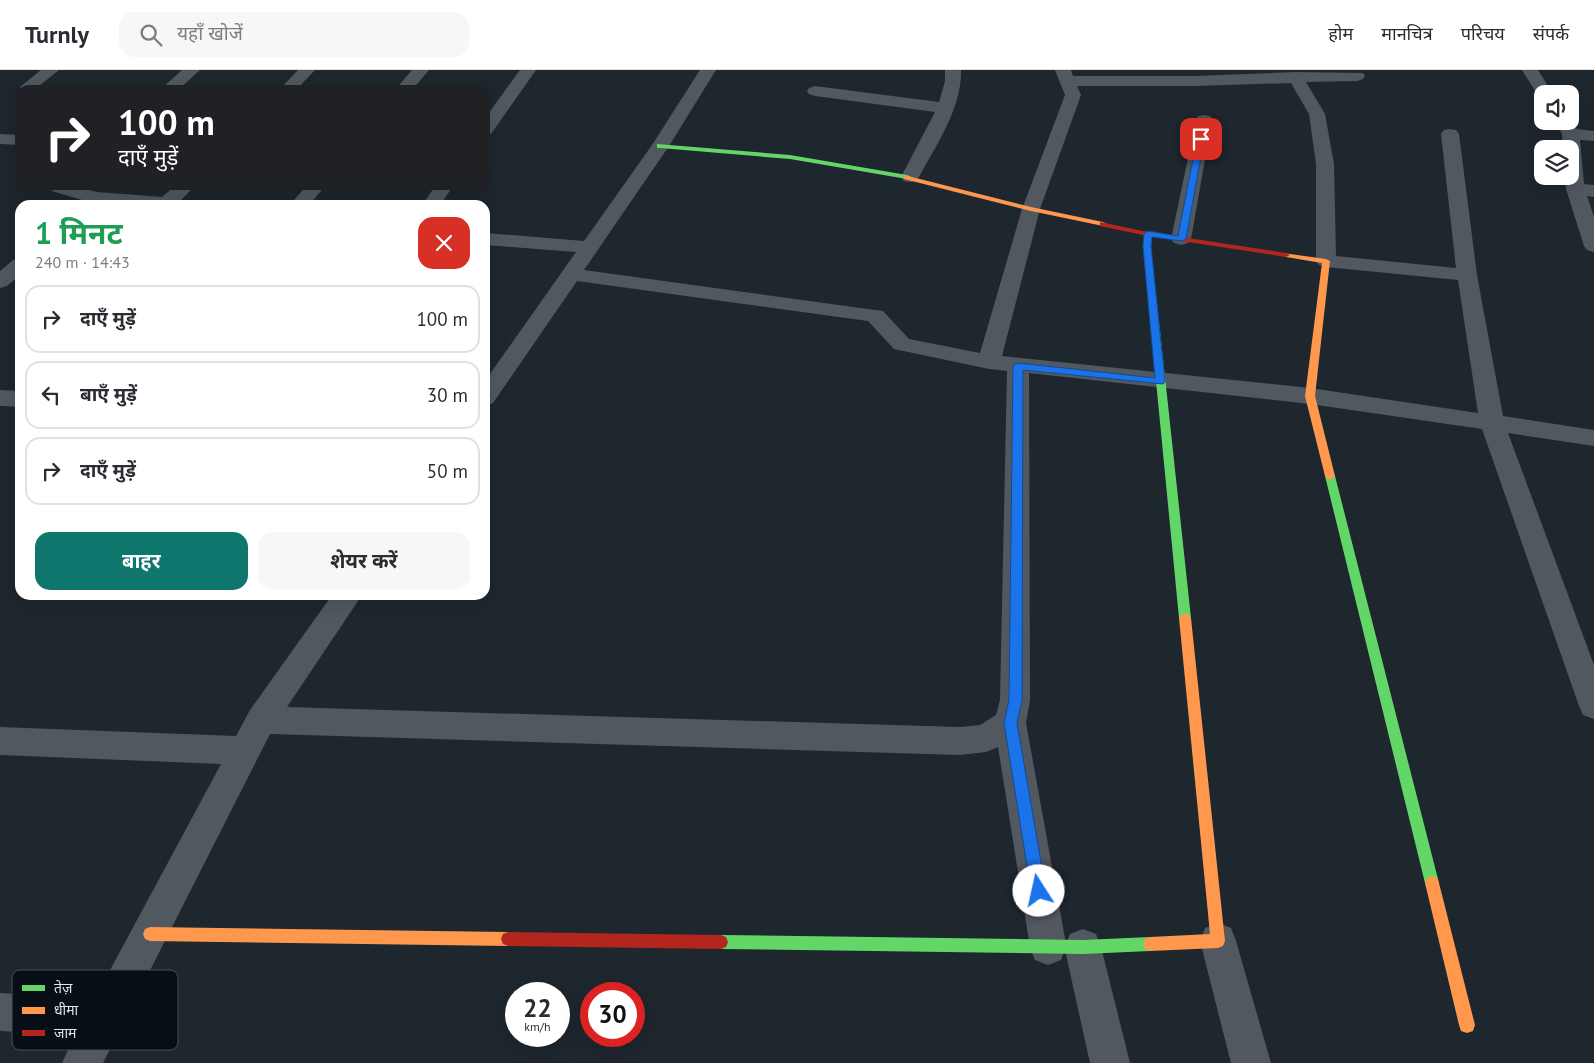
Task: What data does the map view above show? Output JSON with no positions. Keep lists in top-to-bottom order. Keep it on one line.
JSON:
{"legend":["तेज़","धीमा","जाम"],"page":{"header":"Turnly","search":"यहाँ खोजें","nav":["होम","मानचित्र","परिचय","संपर्क"],"turn":["100 m","दाएँ मुड़ें"],"heading":["1 मिनट","240 m · 14:43"],"list":[{"name":"दाएँ मुड़ें","value":"100 m"},{"name":"बाएँ मुड़ें","value":"30 m"},{"name":"दाएँ मुड़ें","value":"50 m"}],"buttons":["बाहर","शेयर करें"],"speed":"22 km/h","limit":"30"}}
